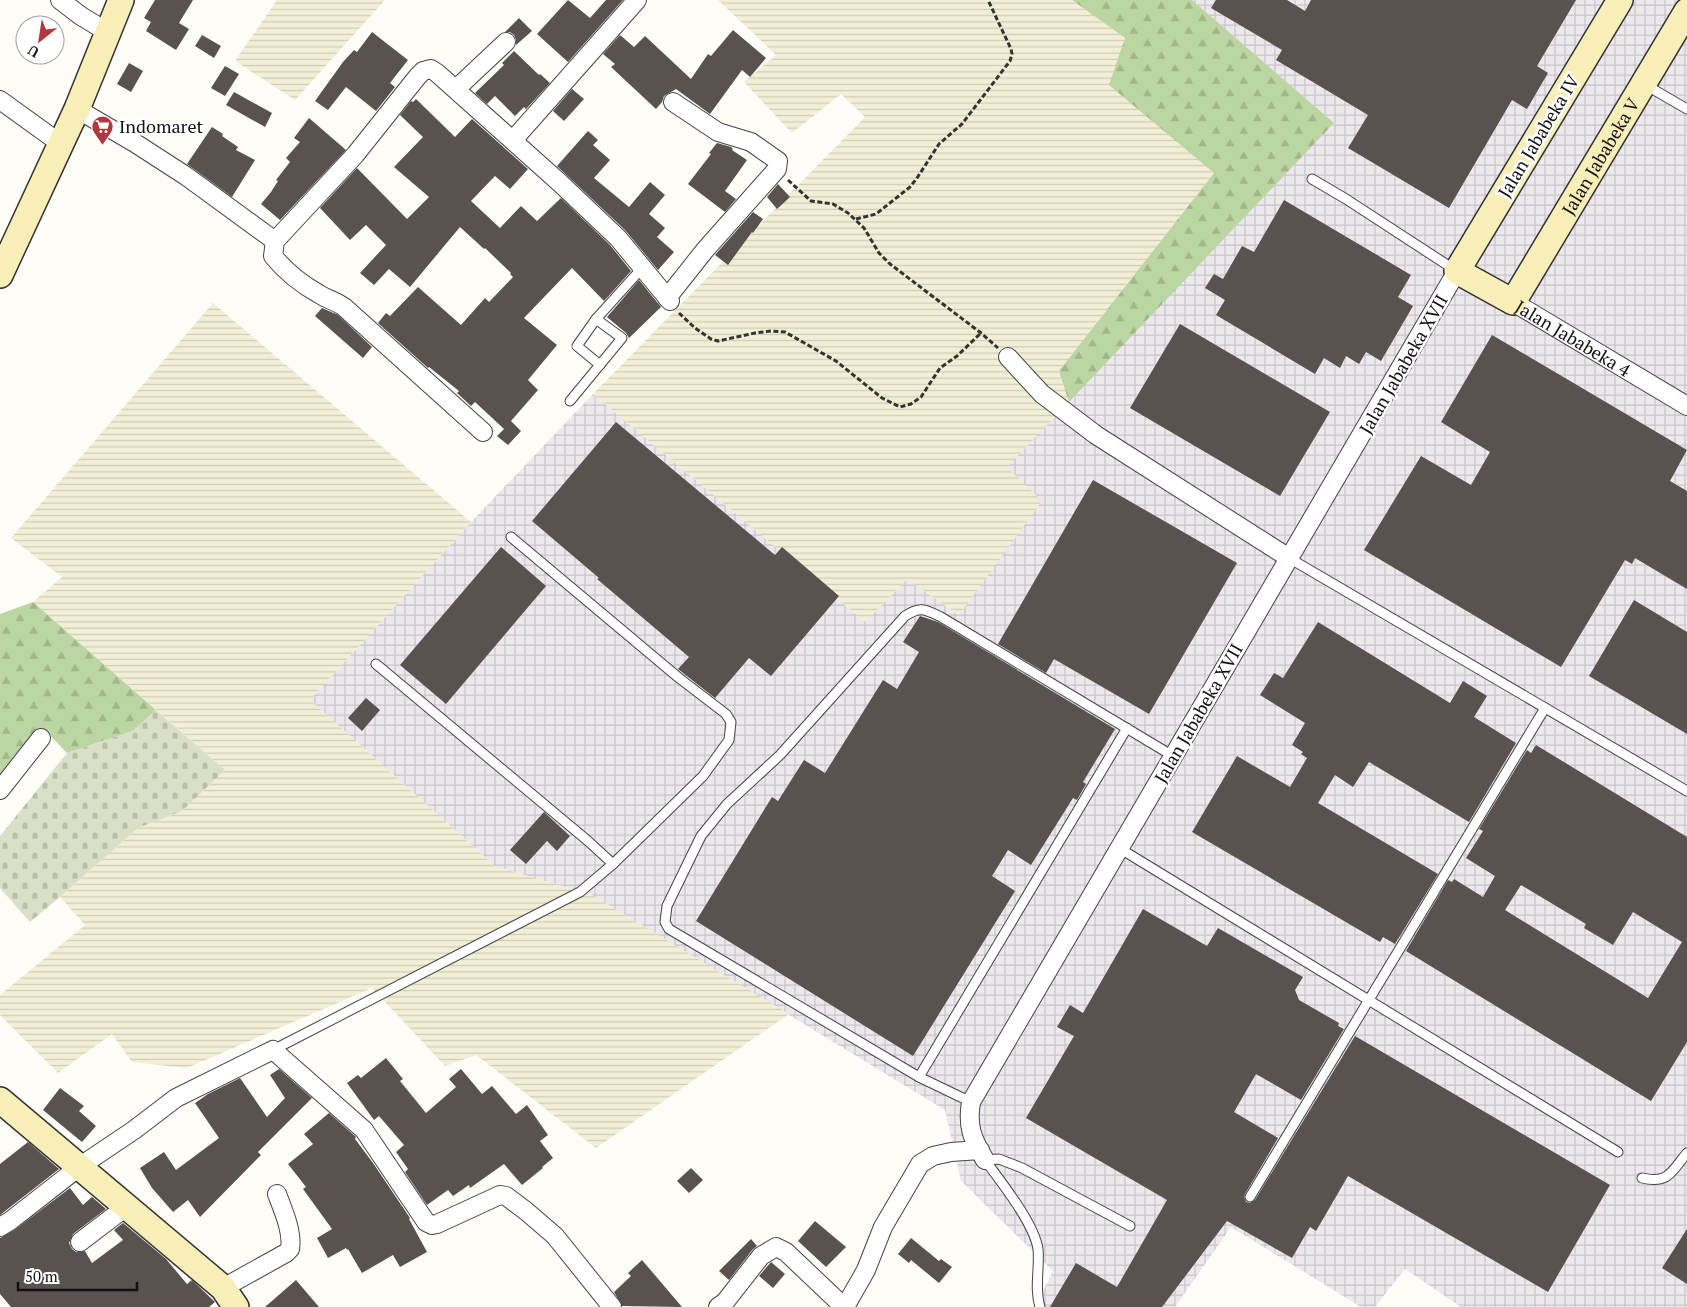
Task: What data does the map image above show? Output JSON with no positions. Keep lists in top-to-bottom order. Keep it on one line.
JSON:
{"streets":{"street":["Jalan Jababeka IV","Jalan Jababeka V","Jalan Jababeka 4","Jalan Jababeka XVII"]},"crossings":[["Jalan Jababeka IV","Jalan Jababeka 4"],["Jalan Jababeka IV","Jalan Jababeka XVII"],["Jalan Jababeka V","Jalan Jababeka 4"],["Jalan Jababeka 4","Jalan Jababeka XVII"]],"places":{"supermarket":["Indomaret"]},"scale_bar":"50 m","north":"bottom left"}
